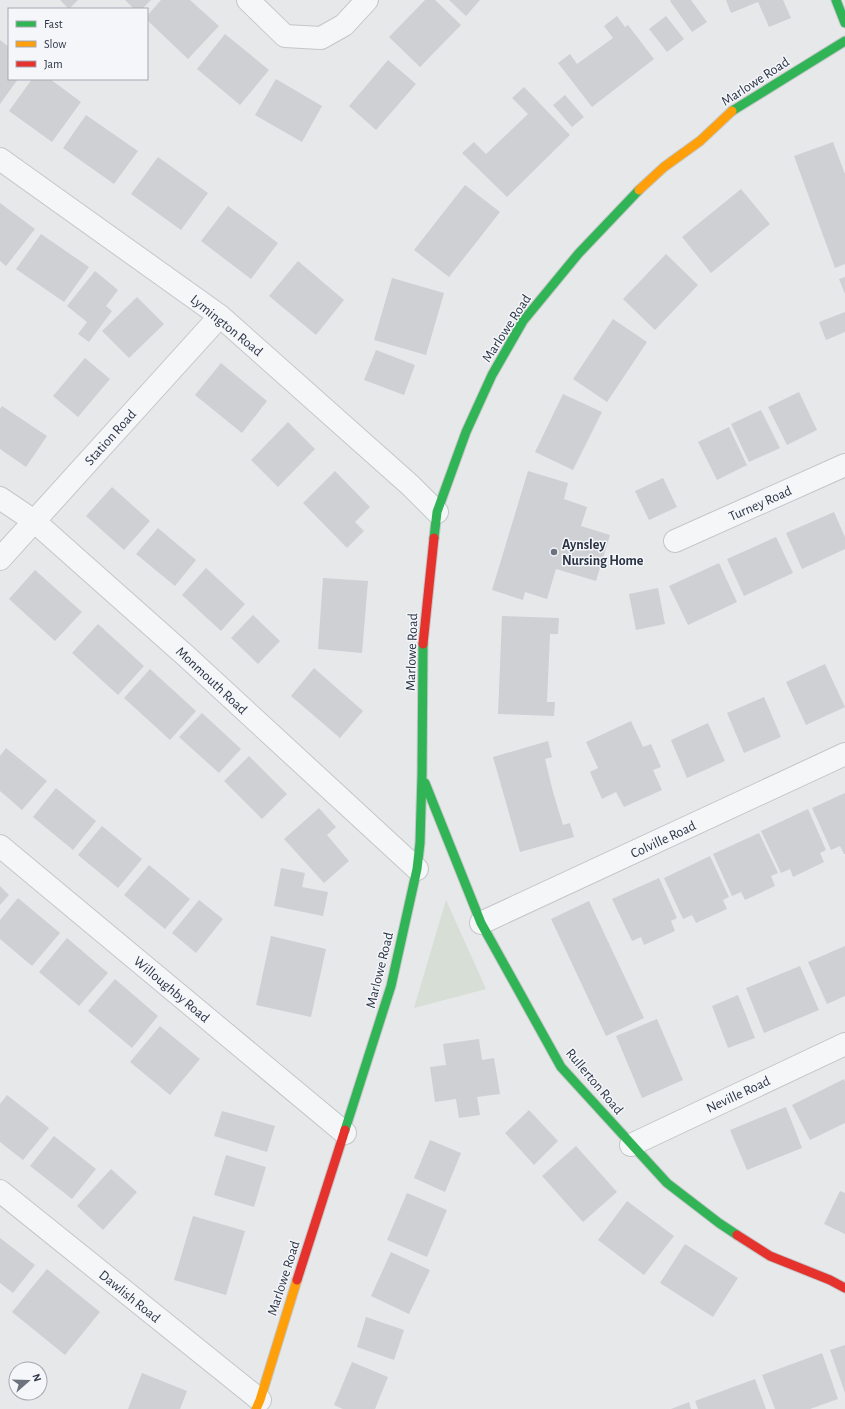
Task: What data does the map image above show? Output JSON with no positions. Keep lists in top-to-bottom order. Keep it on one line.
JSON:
{"streets":{"street":["Marlowe Road","Lymington Road","Station Road","Turney Road","Monmouth Road","Colville Road","Willoughby Road","Rullerton Road","Neville Road","Dawlish Road"]},"crossings":[["Marlowe Road","Lymington Road"],["Marlowe Road","Monmouth Road"],["Marlowe Road","Willoughby Road"],["Marlowe Road","Rullerton Road"],["Marlowe Road","Dawlish Road"],["Lymington Road","Station Road"],["Station Road","Monmouth Road"],["Colville Road","Rullerton Road"],["Rullerton Road","Neville Road"]],"places":["Aynsley Nursing Home"],"legend":["Fast","Slow","Jam"],"north":"right"}
